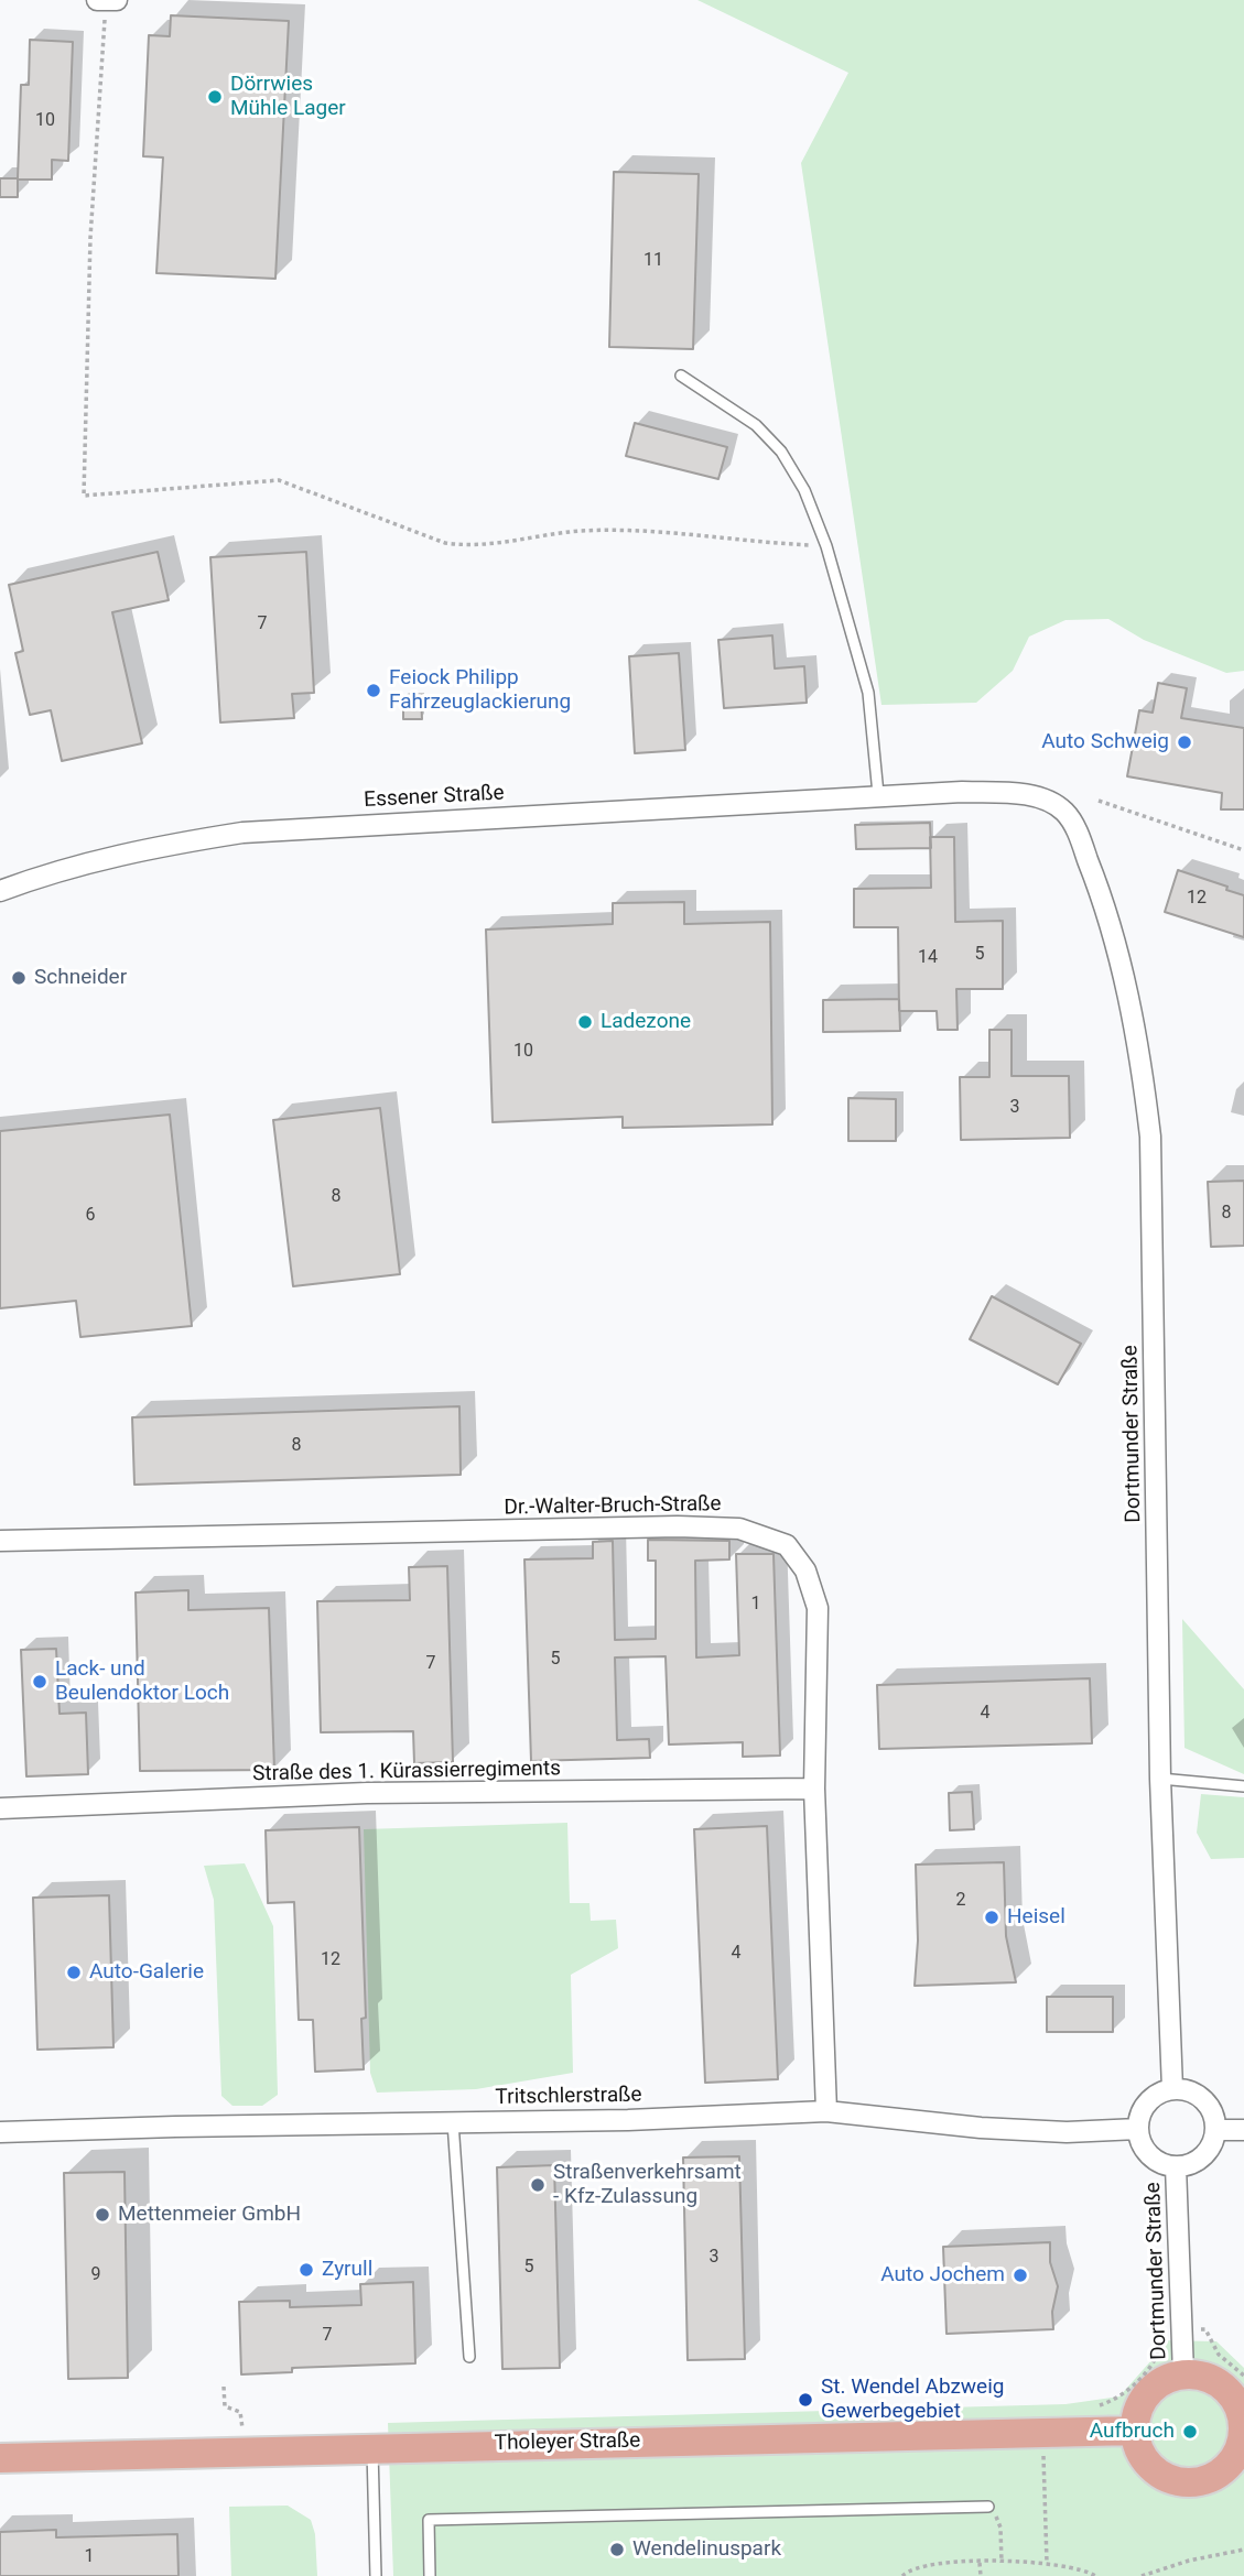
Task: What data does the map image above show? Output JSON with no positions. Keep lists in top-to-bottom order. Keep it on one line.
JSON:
{"streets":{"main road":["Tholeyer Straße"],"street":["Essener Straße","Dortmunder Straße","Dr.-Walter-Bruch-Straße","Straße des 1. Kürassierregiments","Tritschlerstraße"]},"crossings":[["Essener Straße","Dortmunder Straße"],["Dortmunder Straße","Tritschlerstraße"],["Dortmunder Straße","Tholeyer Straße"],["Dr.-Walter-Bruch-Straße","Straße des 1. Kürassierregiments"],["Dr.-Walter-Bruch-Straße","Tritschlerstraße"]],"places":["Dörrwies Mühle Lager","Feiock Philipp Fahrzeuglackierung","Auto Schweig","Schneider","Ladezone","Lack- und Beulendoktor Loch","Heisel","Auto-Galerie","Straßenverkehrsamt - Kfz-Zulassung","Mettenmeier GmbH","Zyrull","Auto Jochem","St. Wendel Abzweig Gewerbegebiet","Aufbruch","Wendelinuspark"],"house_numbers":["10","11","7","12","5","14","10","3","8","8","6","8","1","5","7","4","2","4","12","3","5","9","7","1"]}
